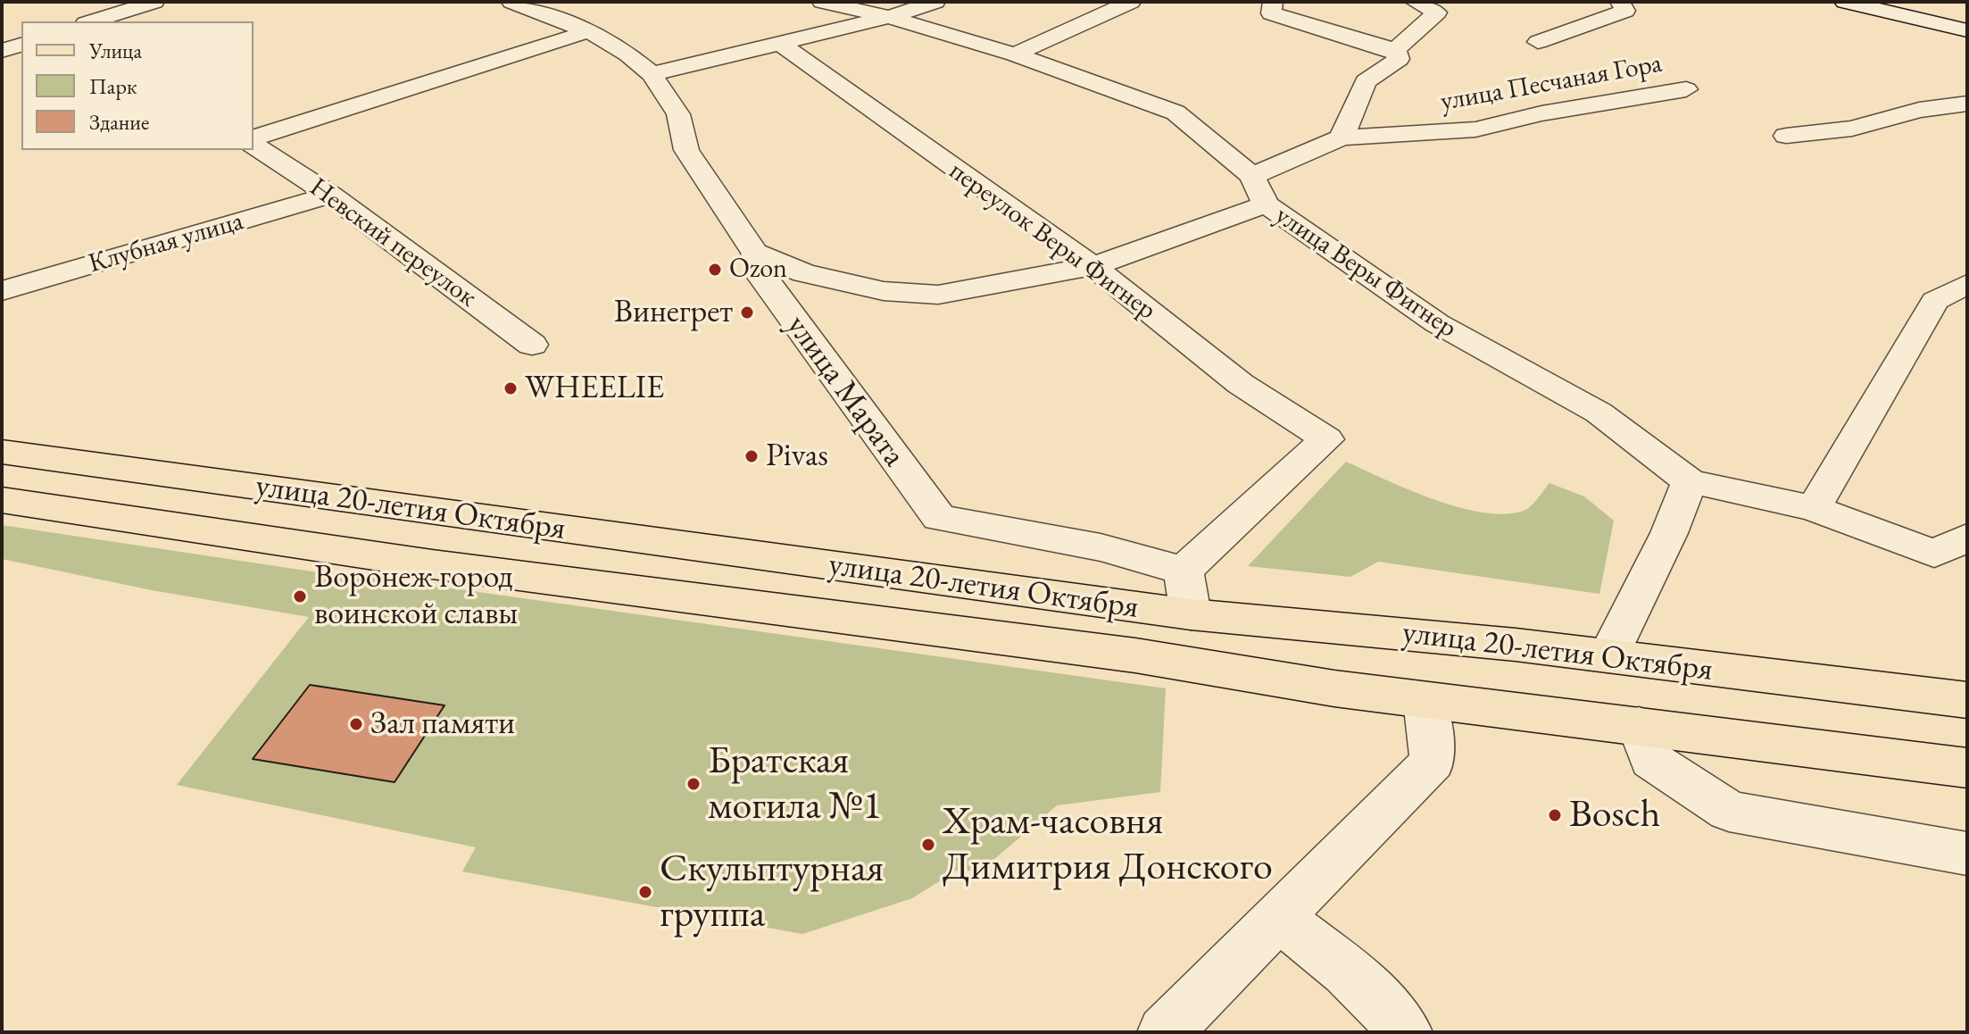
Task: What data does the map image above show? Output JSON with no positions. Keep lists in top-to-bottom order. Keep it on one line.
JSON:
{"streets":{"main road":["улица 20-летия Октября"],"street":["улица Песчаная Гора","переулок Веры Фигнер","Клубная улица","Невский переулок","улица Веры Фигнер","улица Марата"]},"crossings":[["улица Песчаная Гора","улица Веры Фигнер"],["переулок Веры Фигнер","улица Марата"],["Клубная улица","Невский переулок"]],"places":["Ozon","Винегрет","WHEELIE","Pivas","Воронеж город воинской славы","Зал памяти","Братская могила №1","Bosch","Храм-часовня Димитрия Донского","Скульптурная группа"],"legend":["Улица","Парк","Здание"]}
